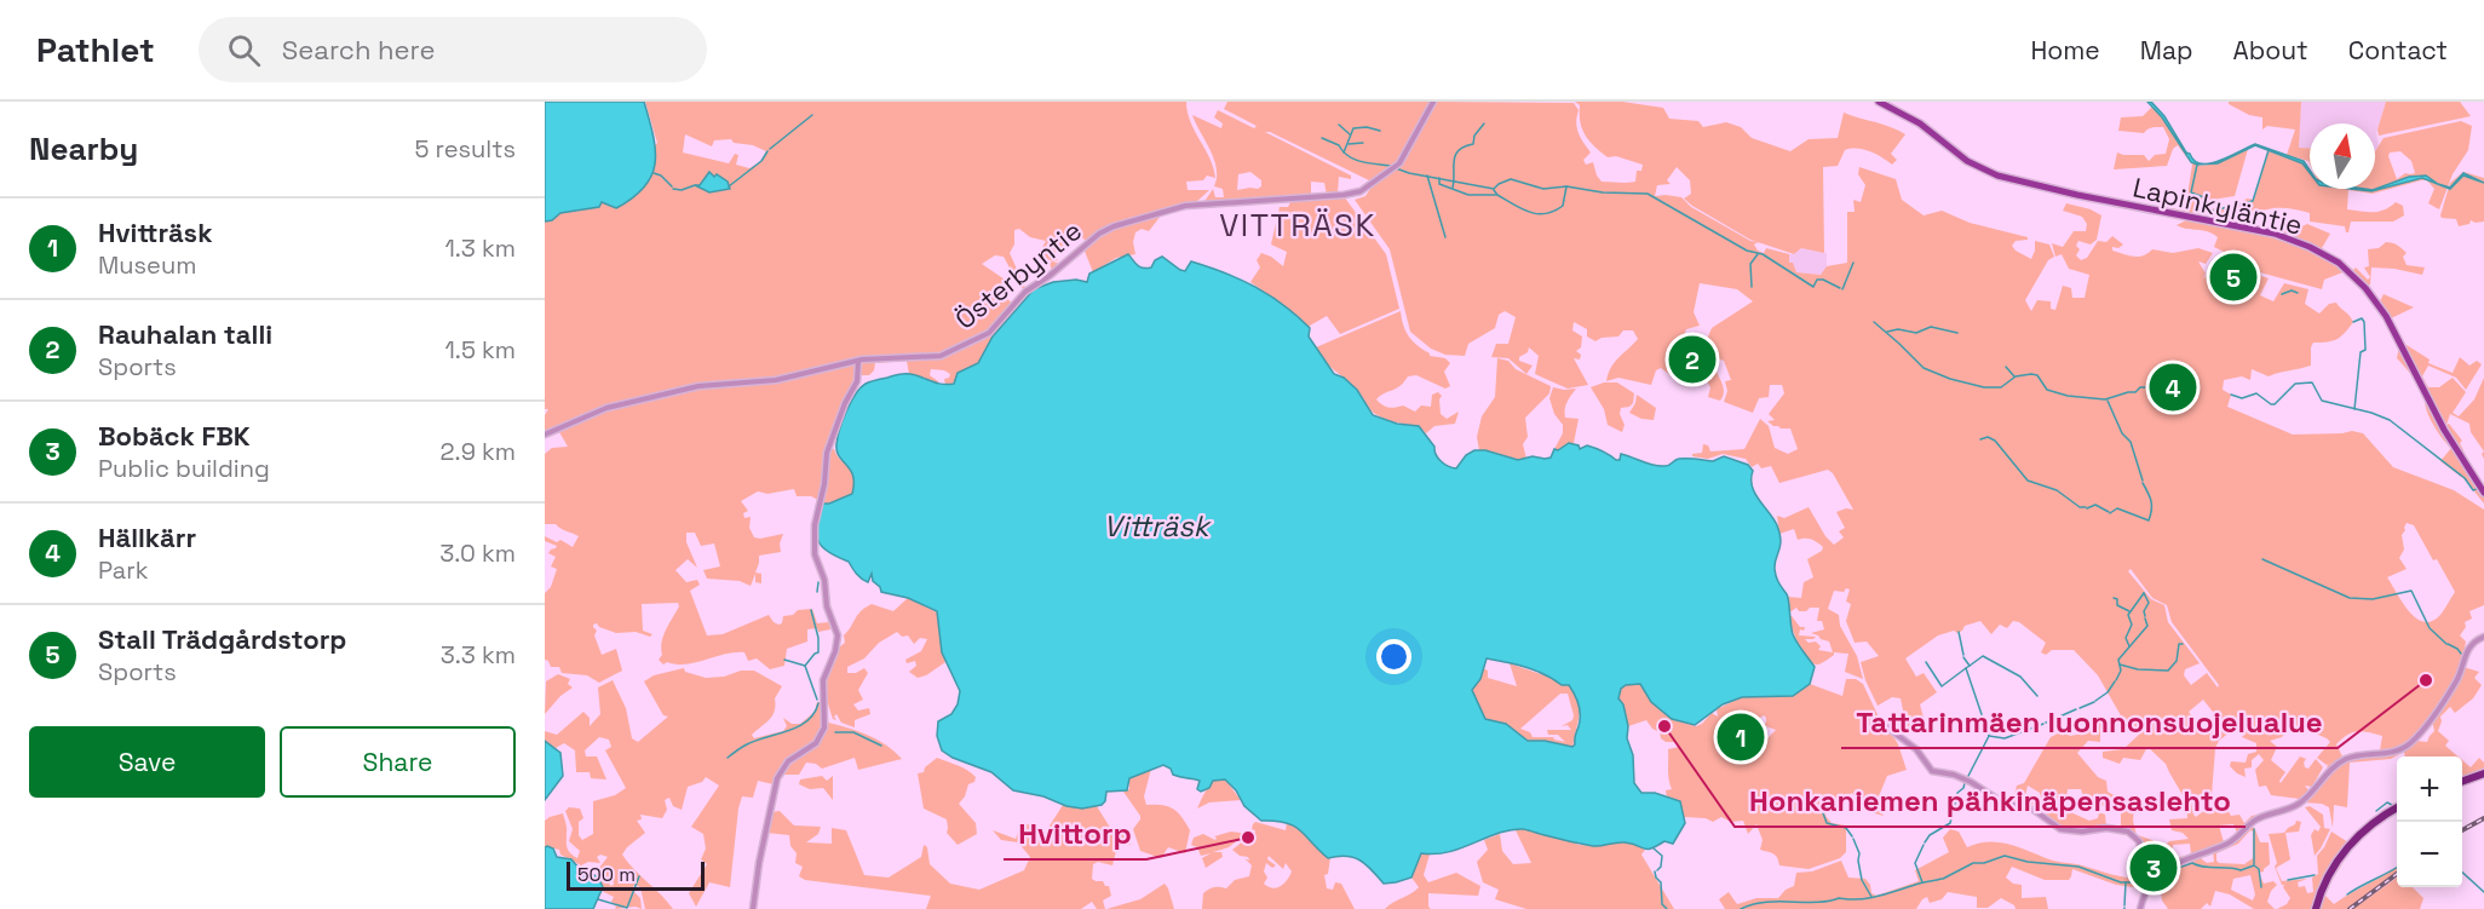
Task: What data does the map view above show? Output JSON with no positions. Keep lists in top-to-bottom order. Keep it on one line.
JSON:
{"streets":{"main road":["Lapinkyläntie"],"street":["Österbyntie"]},"districts":["VITTRÄSK"],"water":["Vitträsk"],"places":["Tattarinmäen luonnonsuojelualue","Honkaniemen pähkinäpensaslehto","Hvittorp"],"scale_bar":"500 m","north":"top","page":{"header":"Pathlet","search":"Search here","nav":["Home","Map","About","Contact"],"heading":["Nearby","5 results"],"list":[{"mark":"1","name":"Hvitträsk","note":"Museum","value":"1.3 km"},{"mark":"2","name":"Rauhalan talli","note":"Sports","value":"1.5 km"},{"mark":"3","name":"Bobäck FBK","note":"Public building","value":"2.9 km"},{"mark":"4","name":"Hällkärr","note":"Park","value":"3.0 km"},{"mark":"5","name":"Stall Trädgårdstorp","note":"Sports","value":"3.3 km"}],"pins":["5","2","4","1","3"],"buttons":["Save","Share"],"map_buttons":["+","−"],"scale":"500 m"}}
